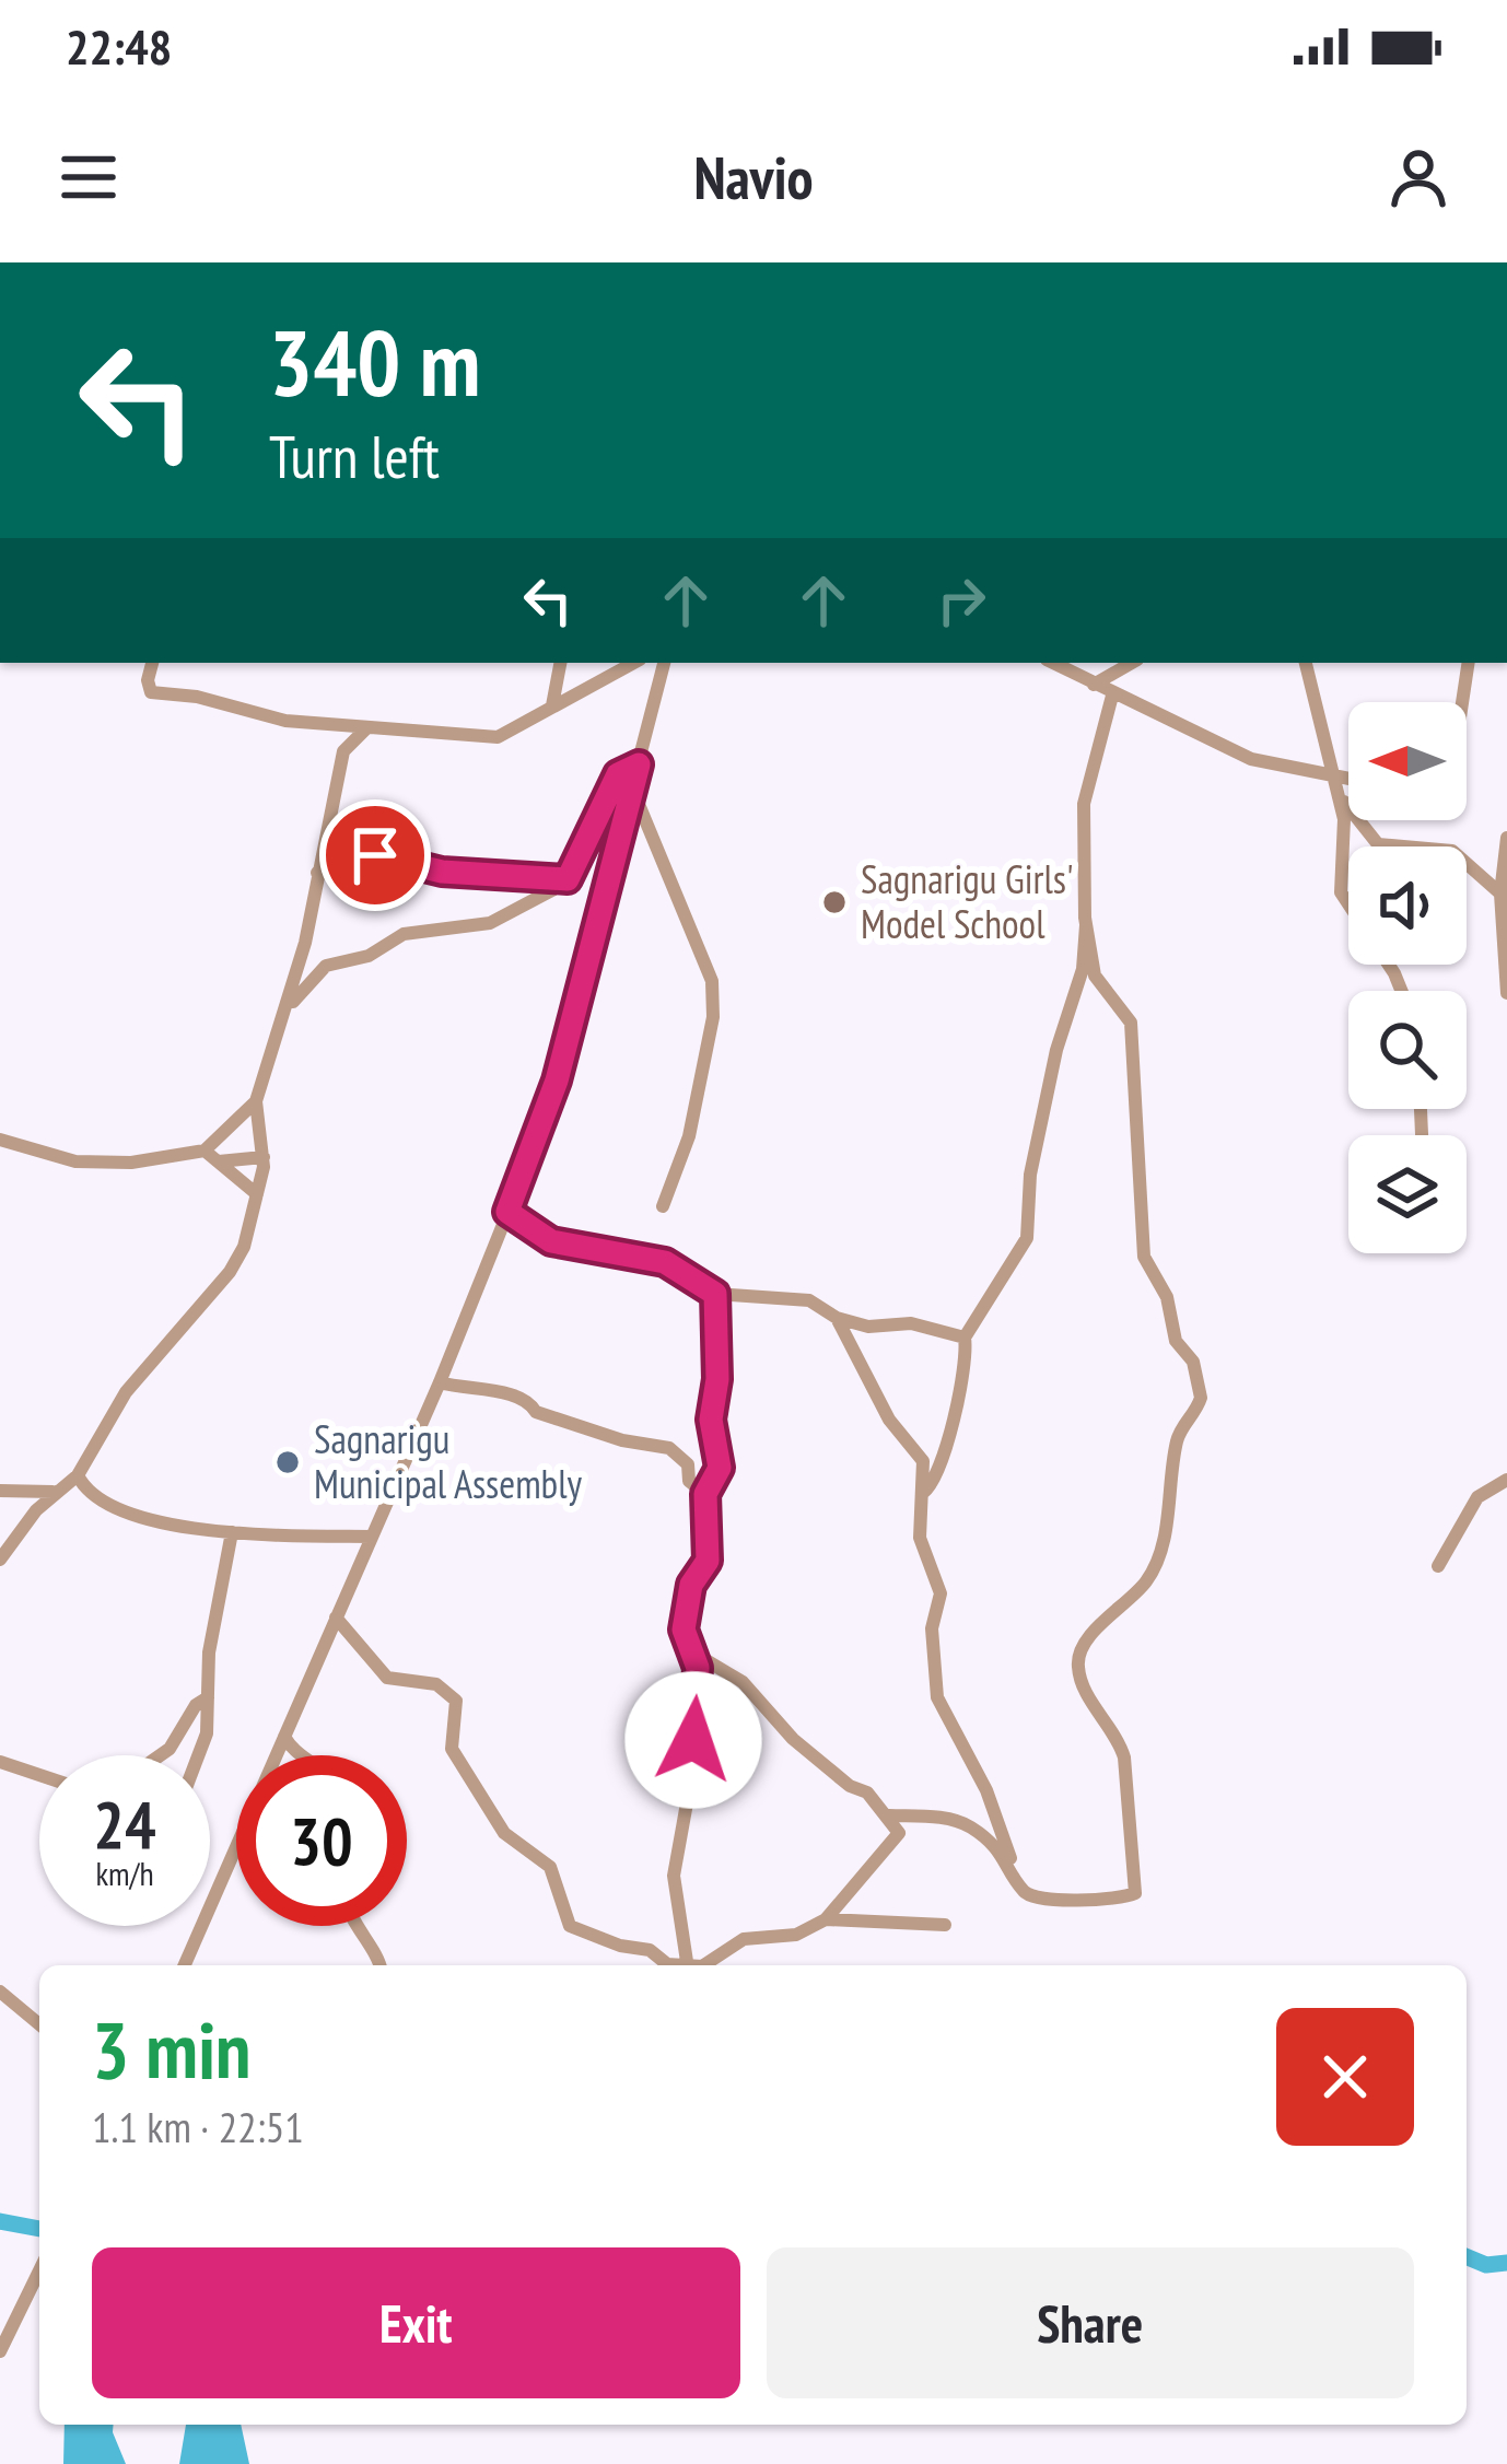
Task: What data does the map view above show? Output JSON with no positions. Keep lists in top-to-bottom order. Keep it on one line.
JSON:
{"places":["Sagnarigu Girls' Model School","Sagnarigu Municipal Assembly"],"north":"left","page":{"status":"22:48","header":"Navio","turn":["340 m","Turn left"],"speed":"24 km/h","limit":"30","heading":["3 min","1.1 km · 22:51"],"buttons":["Exit","Share"]}}
